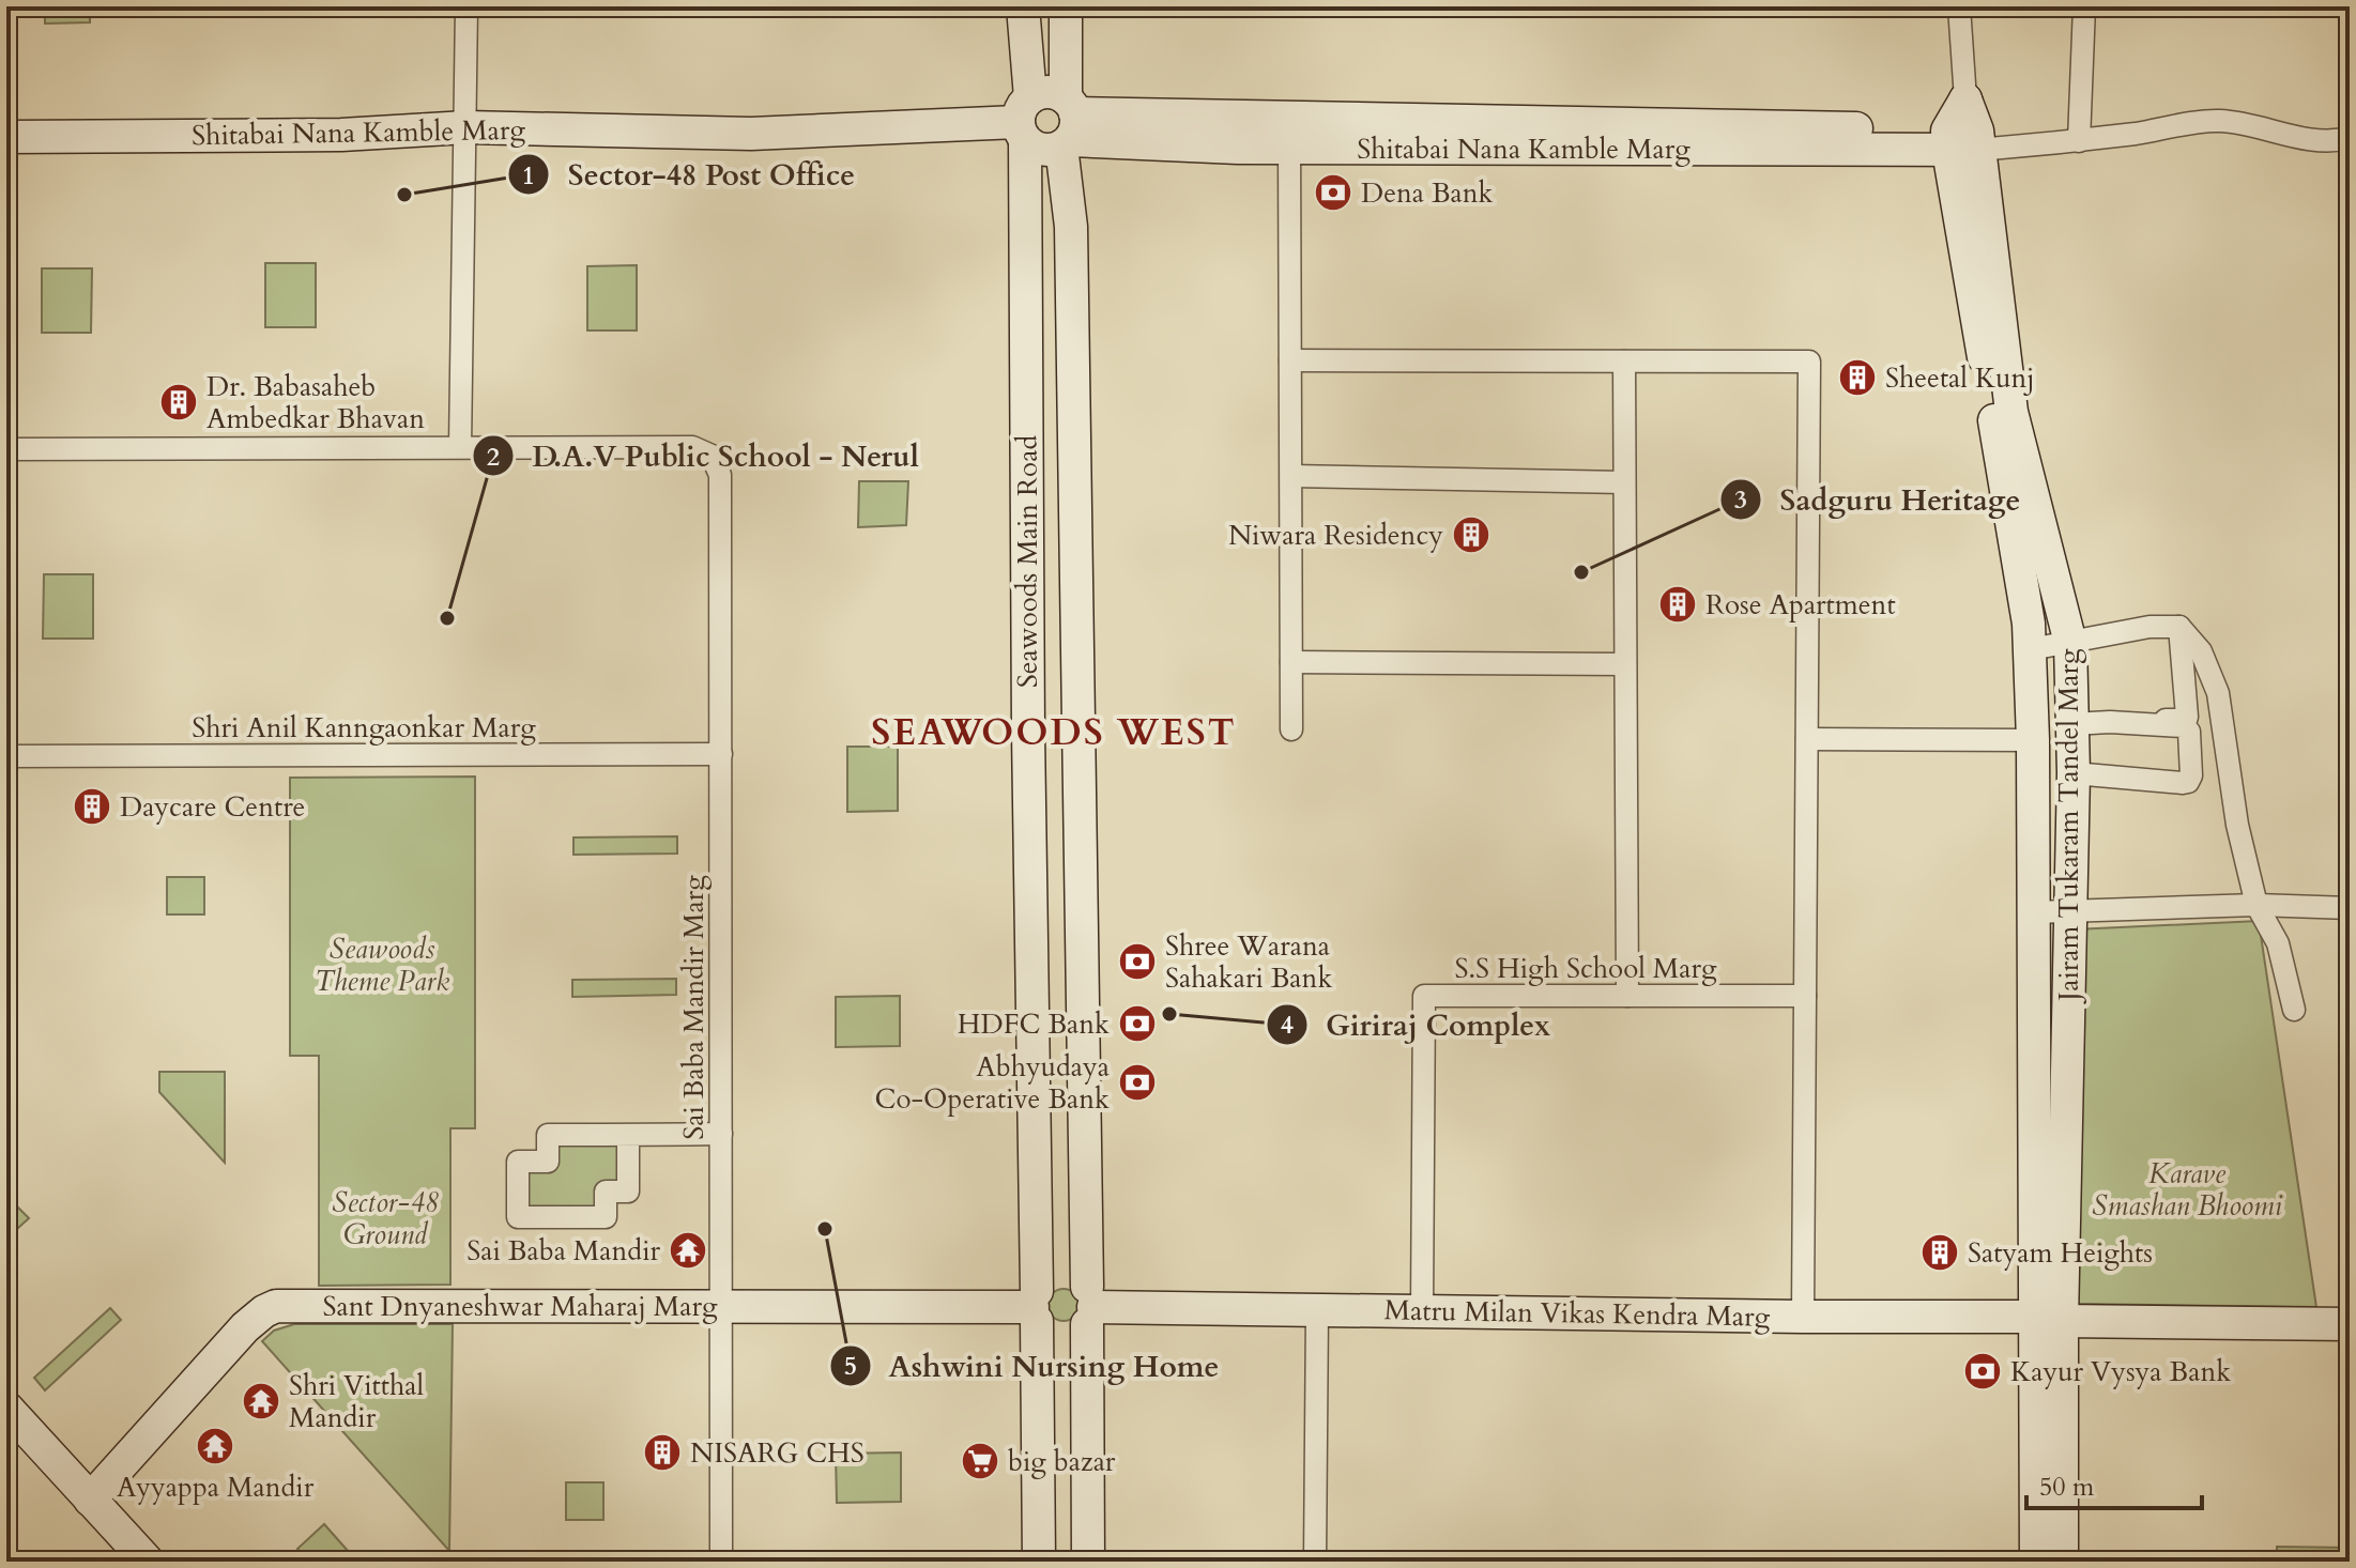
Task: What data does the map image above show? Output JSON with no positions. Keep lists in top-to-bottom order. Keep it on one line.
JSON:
{"streets":{"street":["Shitabai Nana Kamble Marg","Seawoods Main Road","Shri Anil Kanngaonkar Marg","Jairam Tukaram Tandel Marg","S.S High School Marg","Sai Baba Mandir Marg","Sant Dnyaneshwar Maharaj Marg","Matru Milan Vikas Kendra Marg"]},"crossings":[["Shitabai Nana Kamble Marg","Seawoods Main Road"],["Shitabai Nana Kamble Marg","Jairam Tukaram Tandel Marg"],["Seawoods Main Road","Sant Dnyaneshwar Maharaj Marg"],["Seawoods Main Road","Matru Milan Vikas Kendra Marg"],["Shri Anil Kanngaonkar Marg","Sai Baba Mandir Marg"],["Jairam Tukaram Tandel Marg","Matru Milan Vikas Kendra Marg"],["S.S High School Marg","Matru Milan Vikas Kendra Marg"],["Sai Baba Mandir Marg","Sant Dnyaneshwar Maharaj Marg"],["Sant Dnyaneshwar Maharaj Marg","Matru Milan Vikas Kendra Marg"]],"districts":["SEAWOODS WEST"],"parks":["Seawoods Theme Park","Karave Smashan Bhoomi","Sector-48 Ground"],"places":{"bank":["Dena Bank","Shree Warana Sahakari Bank","HDFC Bank","Abhyudaya Co-Operative Bank","Kayur Vysya Bank"],"other":["Sector-48 Post Office","Sadguru Heritage","D.A.V Public School - Nerul","Giriraj Complex","Ashwini Nursing Home"],"building":["Sheetal Kunj","Dr. Babasaheb Ambedkar Bhavan","Niwara Residency","Rose Apartment","Daycare Centre","Satyam Heights","NISARG CHS"],"temple":["Sai Baba Mandir","Shri Vitthal Mandir","Ayyappa Mandir"],"supermarket":["big bazar"]},"scale_bar":"50 m"}
